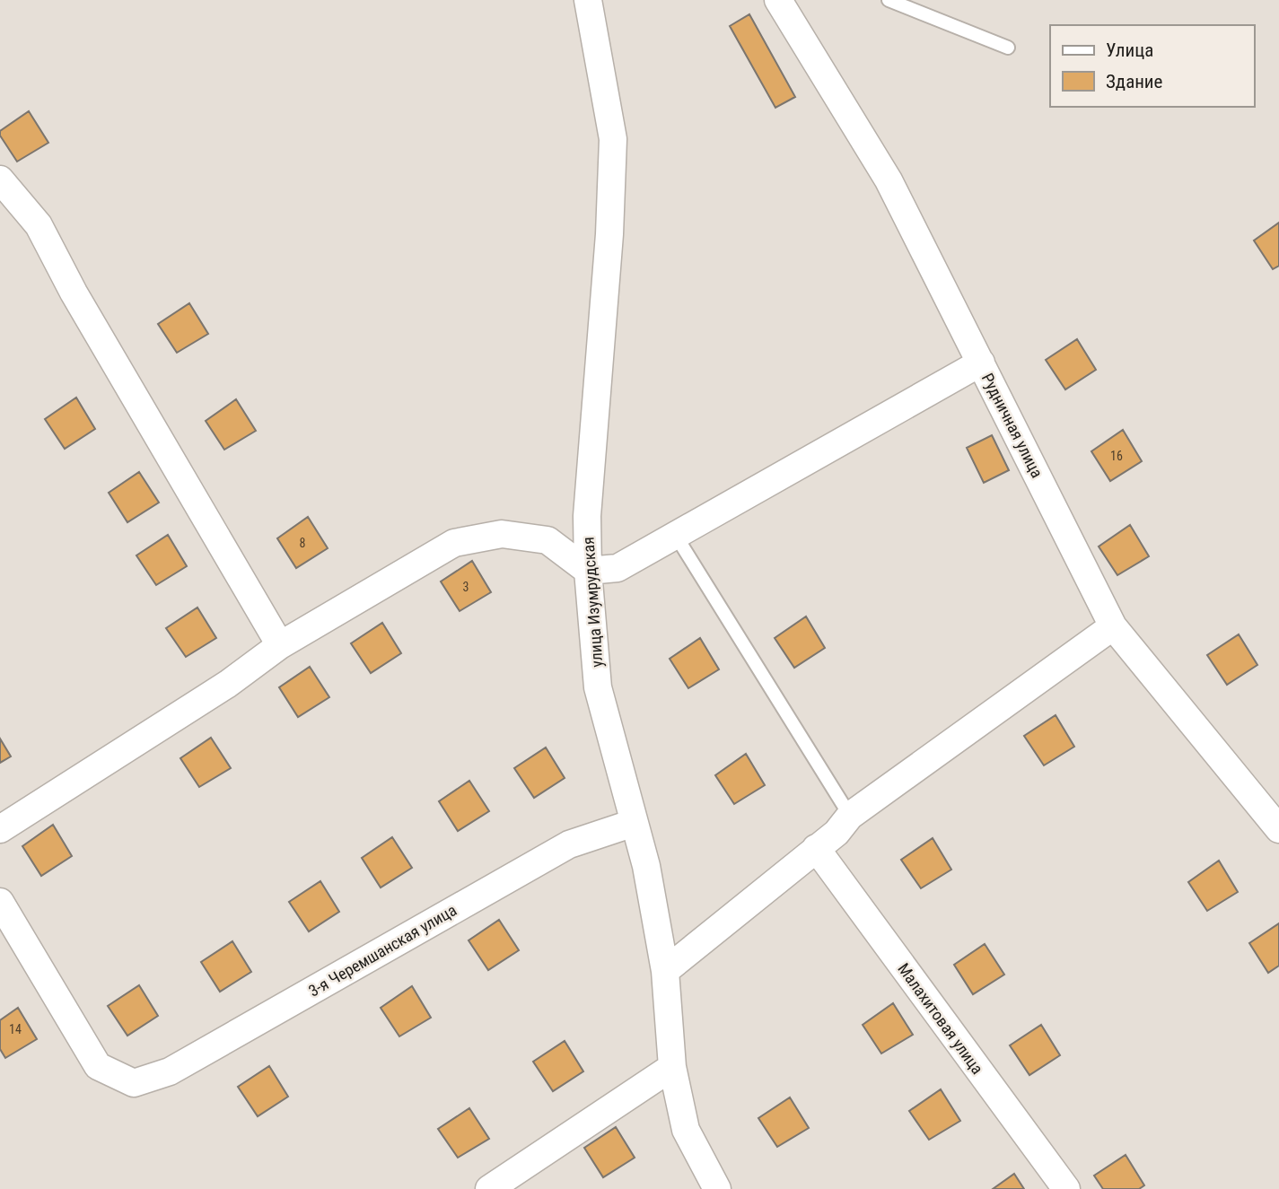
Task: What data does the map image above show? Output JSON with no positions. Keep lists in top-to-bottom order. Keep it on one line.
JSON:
{"streets":{"street":["Рудничная улица","улица Изумрудская","3-я Черемшанская улица","Малахитовая улица"]},"crossings":[["улица Изумрудская","3-я Черемшанская улица"]],"house_numbers":["16","8","3","14"],"legend":["Улица","Здание"]}
